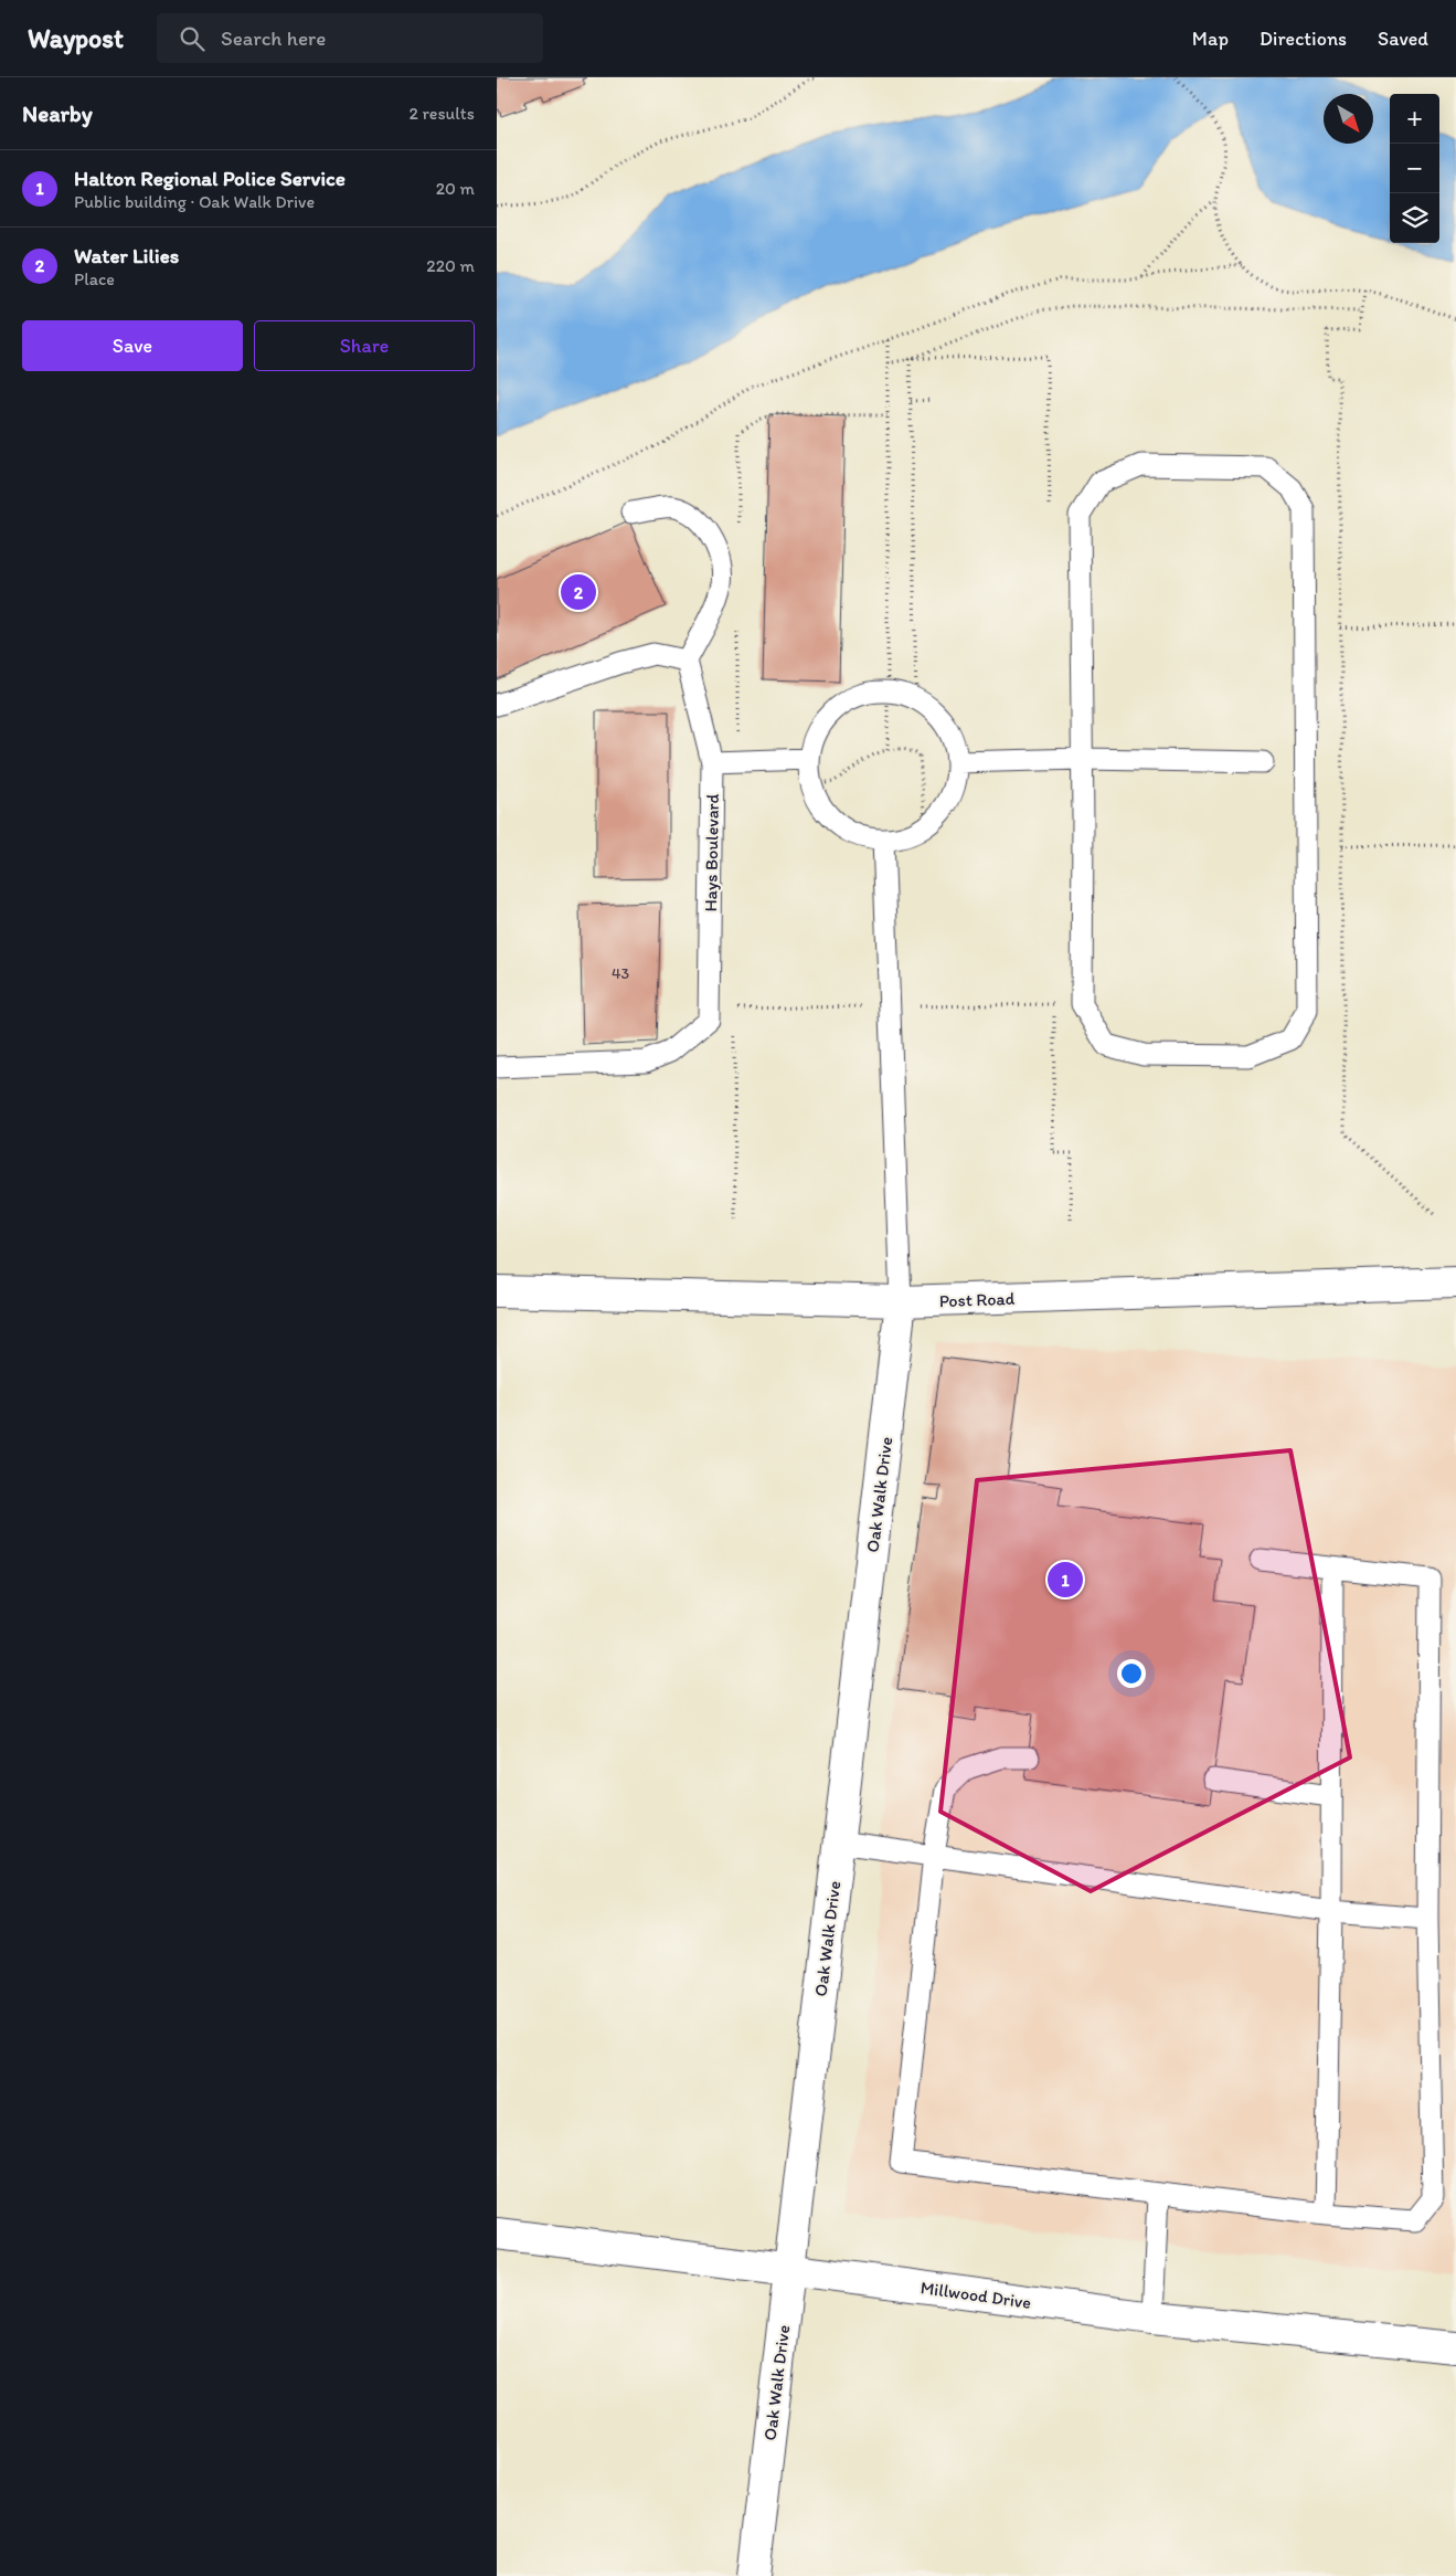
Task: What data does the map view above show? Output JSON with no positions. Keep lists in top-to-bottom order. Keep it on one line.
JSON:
{"streets":{"street":["Post Road","Oak Walk Drive","Millwood Drive"],"lane":["Hays Boulevard"]},"crossings":[["Post Road","Oak Walk Drive"],["Oak Walk Drive","Millwood Drive"]],"house_numbers":["43"],"north":"bottom right","page":{"header":"Waypost","search":"Search here","nav":["Map","Directions","Saved"],"heading":["Nearby","2 results"],"map_buttons":["+","−"],"list":[{"mark":"1","name":"Halton Regional Police Service","note":"Public building · Oak Walk Drive","value":"20 m"},{"mark":"2","name":"Water Lilies","note":"Place","value":"220 m"}],"buttons":["Save","Share"],"pins":["2","1"]}}
